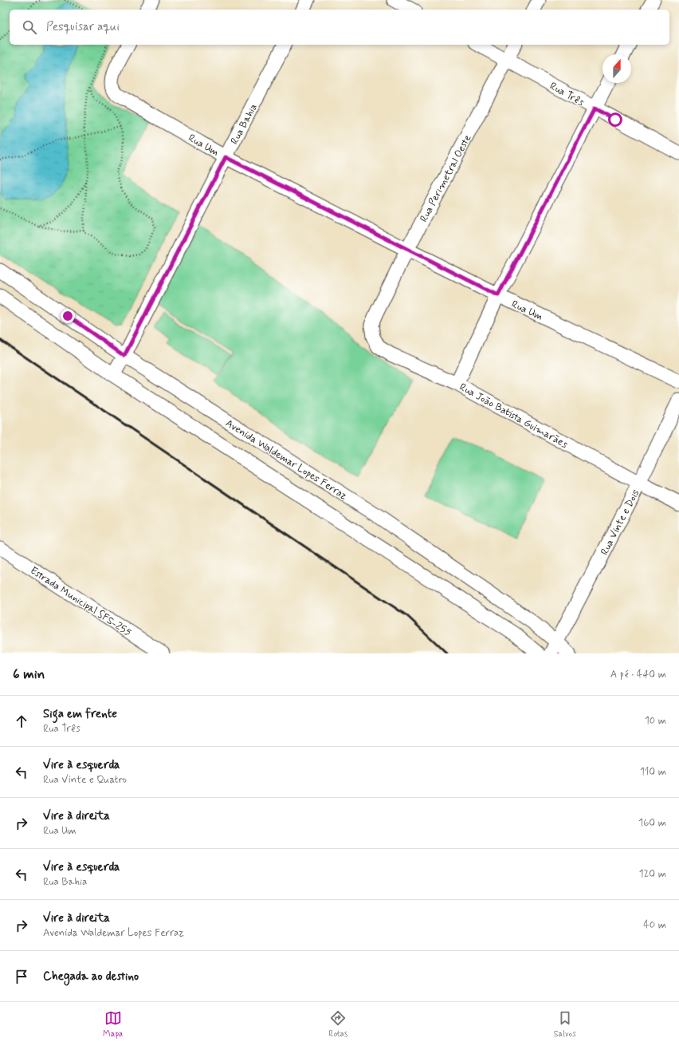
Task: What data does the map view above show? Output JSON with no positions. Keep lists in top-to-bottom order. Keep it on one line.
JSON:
{"streets":{"street":["Rua Três","Rua Bahia","Rua Um","Rua Perimetral Oeste","Rua João Batista Guimarães","Avenida Waldemar Lopes Ferraz","Rua Vinte e Dois","Estrada Municipal SFS-255"]},"crossings":[["Rua Três","Rua Perimetral Oeste"],["Rua Bahia","Rua Um"],["Rua Bahia","Avenida Waldemar Lopes Ferraz"],["Rua Um","Rua Perimetral Oeste"],["Rua Perimetral Oeste","Rua João Batista Guimarães"],["Rua João Batista Guimarães","Rua Vinte e Dois"],["Avenida Waldemar Lopes Ferraz","Rua Vinte e Dois"]],"north":"top","page":{"search":"Pesquisar aqui","heading":["6 min","A pé · 440 m"],"list":[["Siga em frente","Rua Três","10 m"],["Vire à esquerda","Rua Vinte e Quatro","110 m"],["Vire à direita","Rua Um","160 m"],["Vire à esquerda","Rua Bahia","120 m"],["Vire à direita","Avenida Waldemar Lopes Ferraz","40 m"],"Chegada ao destino"],"nav":["Mapa","Rotas","Salvos"]}}
